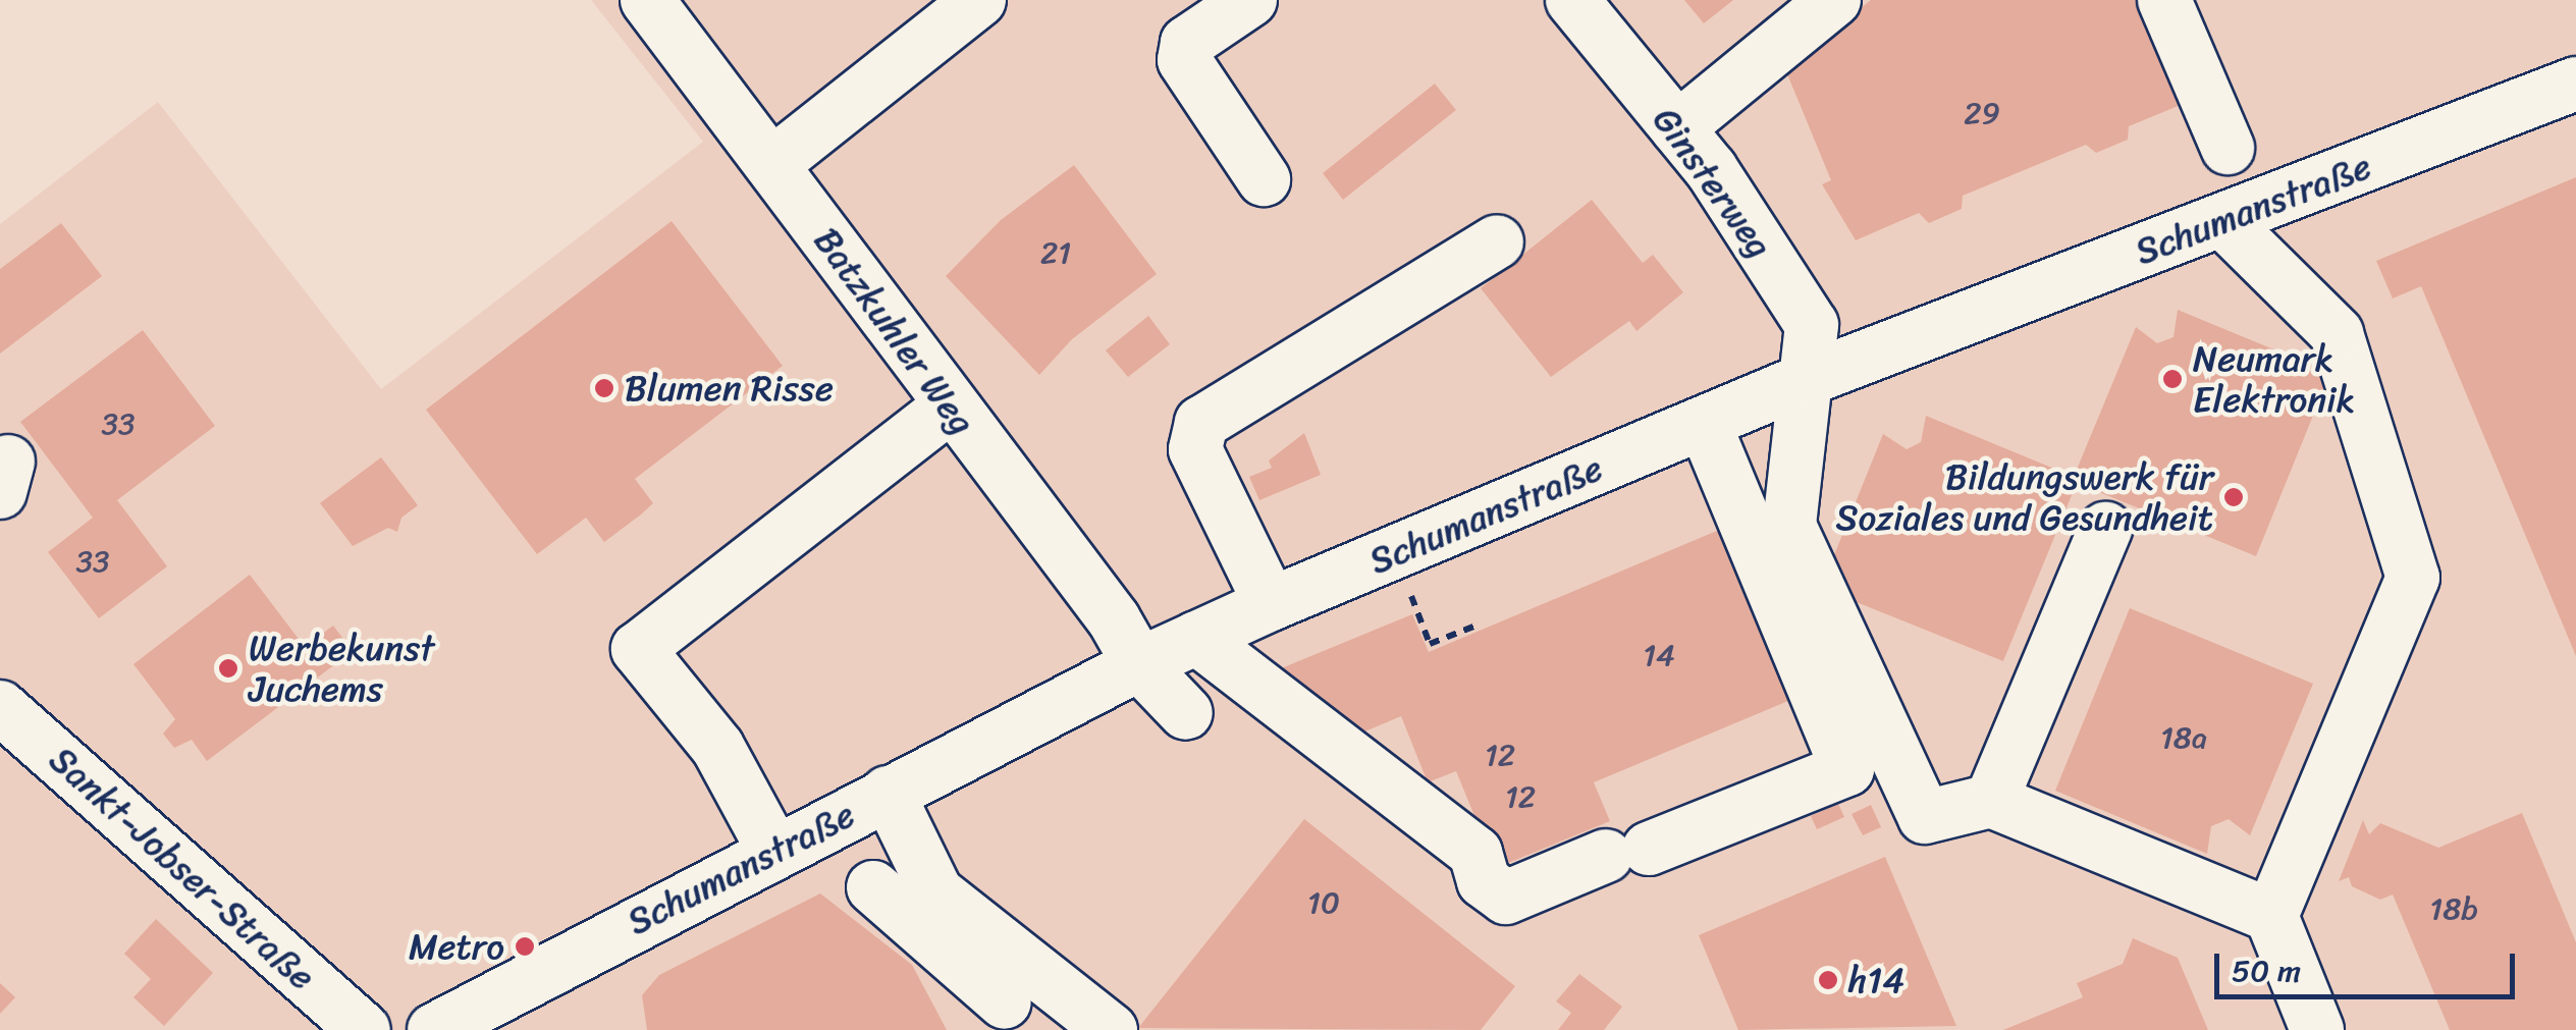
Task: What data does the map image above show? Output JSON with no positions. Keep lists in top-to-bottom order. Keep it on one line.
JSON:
{"streets":{"street":["Ginsterweg","Schumanstraße","Batzkuhler Weg","Sankt-Jobser-Straße"]},"crossings":[["Ginsterweg","Schumanstraße"],["Schumanstraße","Batzkuhler Weg"]],"places":["Neumark Elektronik","Blumen Risse","Bildungswerk für Soziales und Gesundheit","Werbekunst Juchems","Metro","h14"],"house_numbers":["29","21","33","33","14","18a","12","12","10","18b"],"scale_bar":"50 m"}
